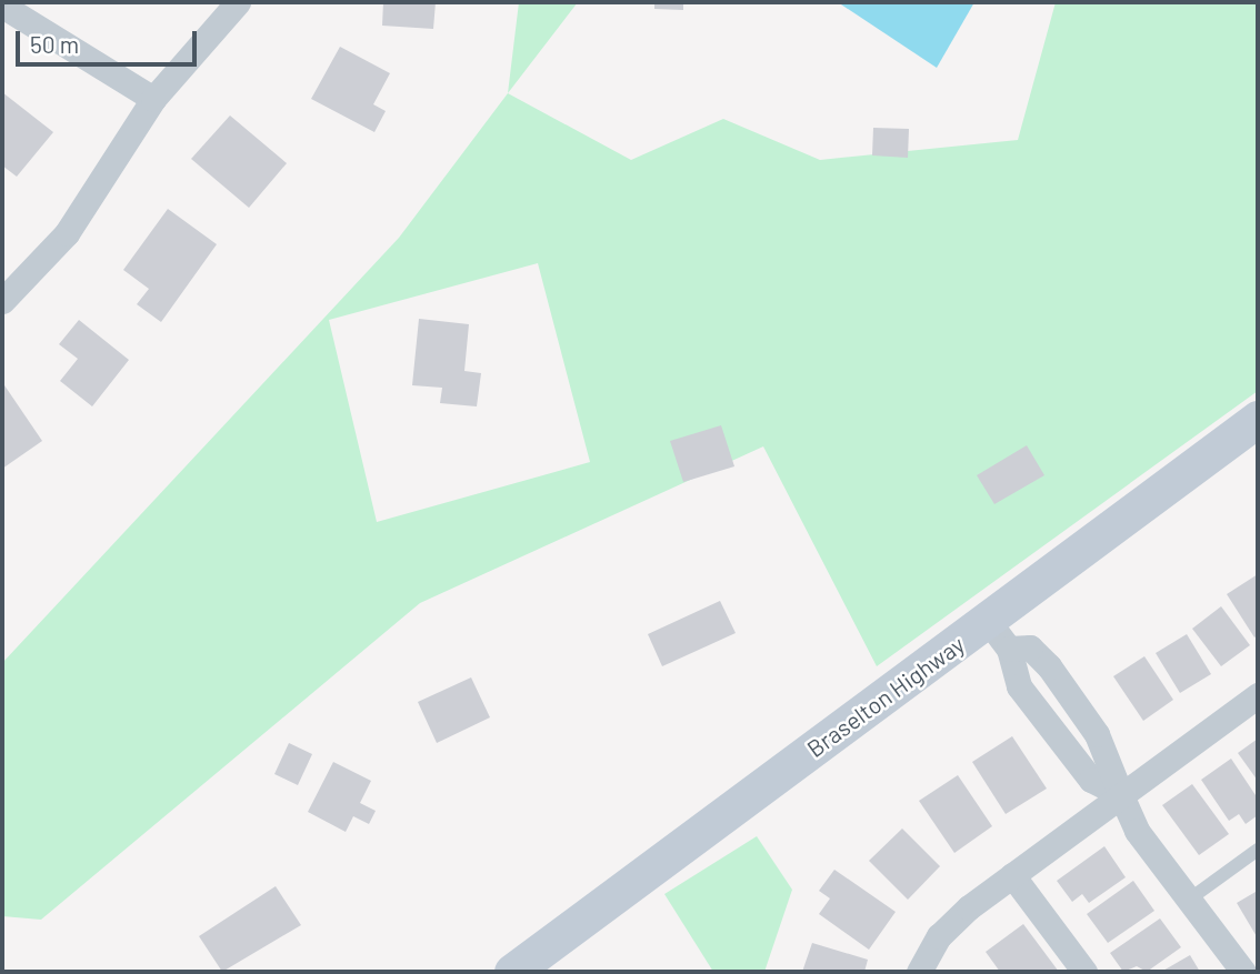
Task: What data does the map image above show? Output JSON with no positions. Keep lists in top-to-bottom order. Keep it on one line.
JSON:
{"streets":{"main road":["Braselton Highway"]},"scale_bar":"50 m"}
